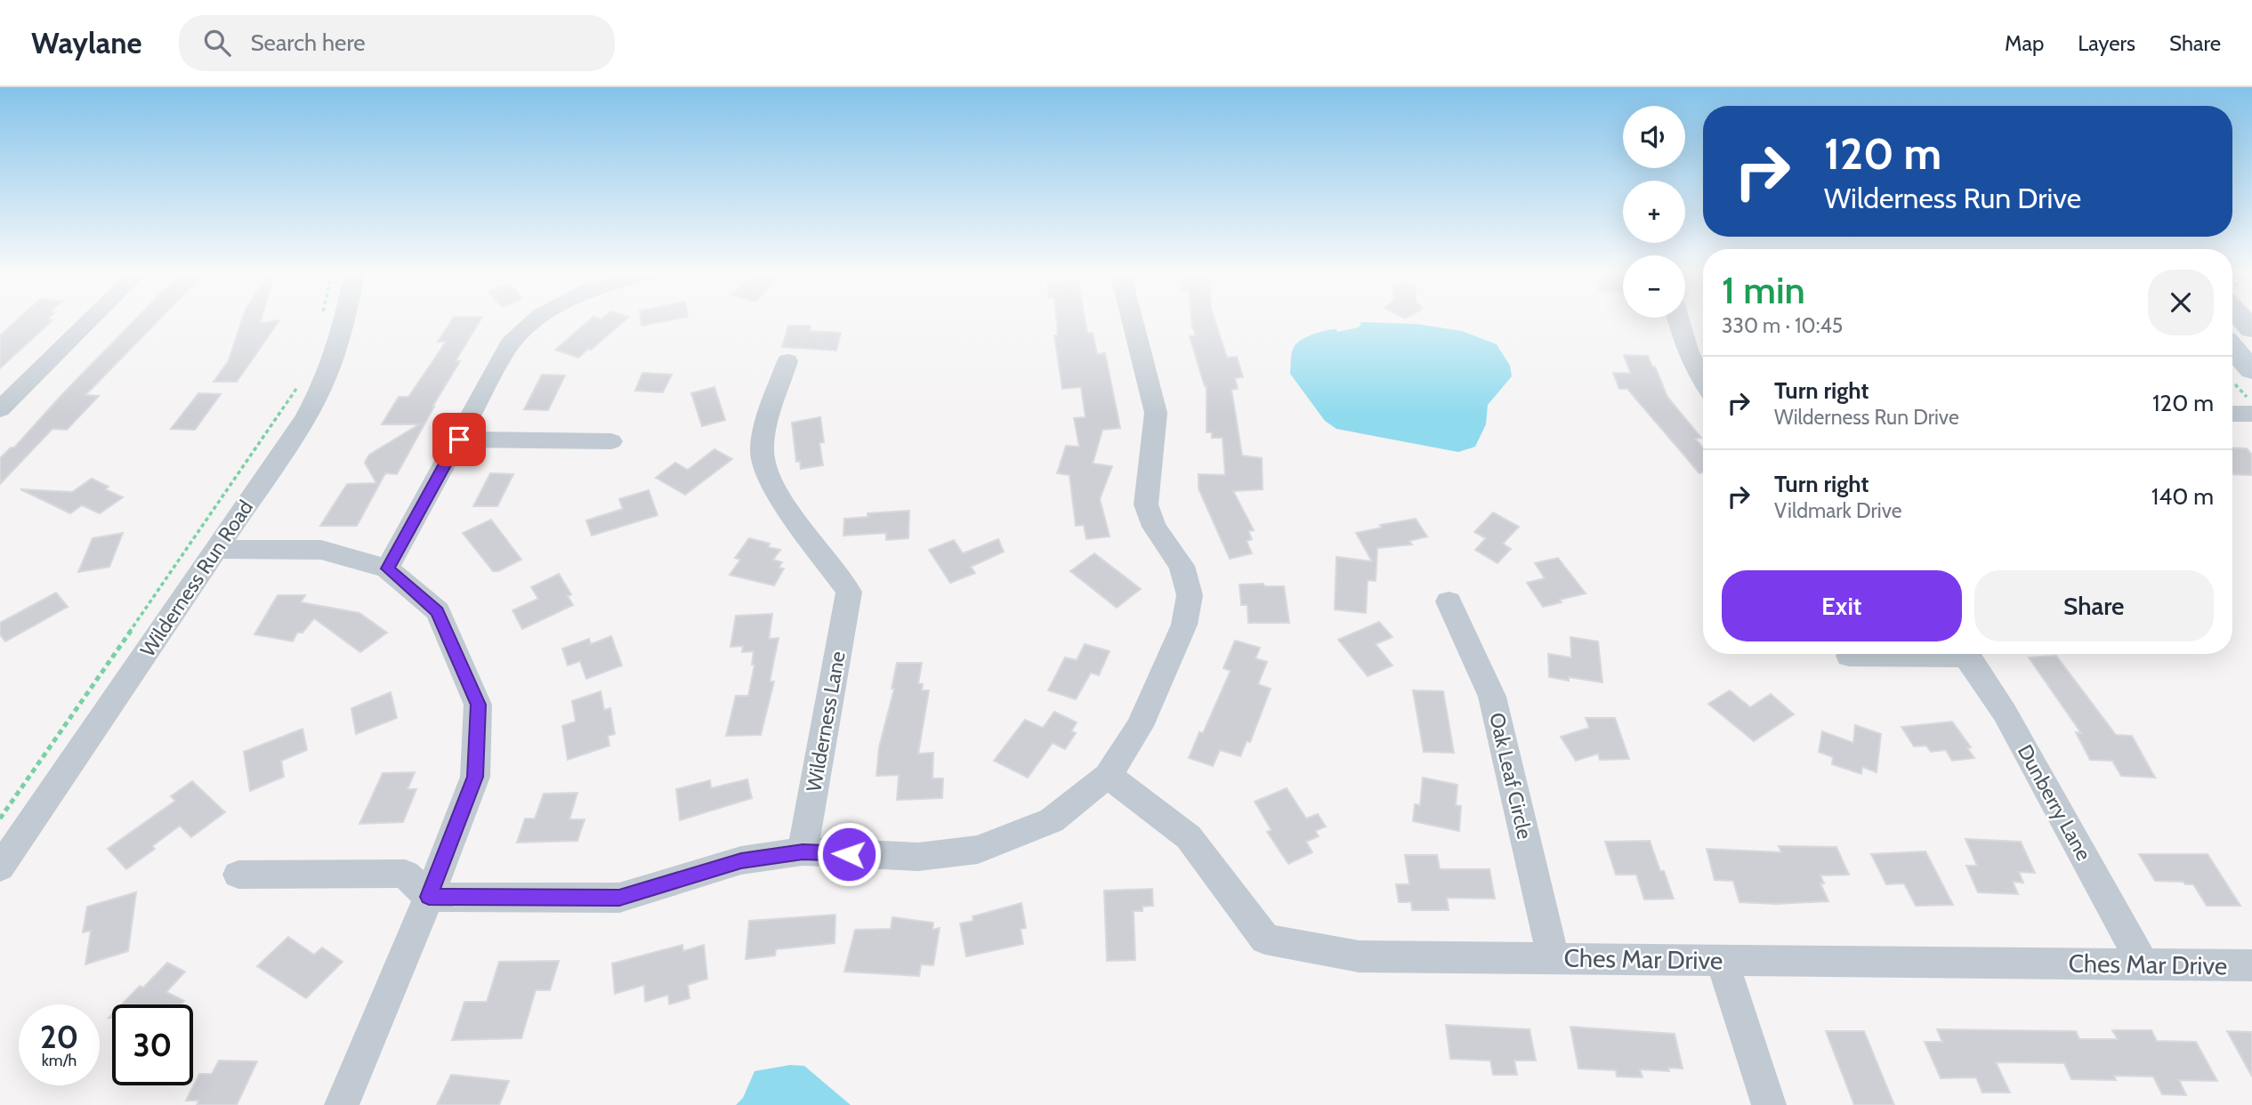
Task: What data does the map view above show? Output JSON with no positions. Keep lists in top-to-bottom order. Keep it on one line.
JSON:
{"streets":{"street":["Wilderness Run Road","Wilderness Lane","Oak Leaf Circle","Dunberry Lane","Ches Mar Drive"]},"crossings":[["Oak Leaf Circle","Ches Mar Drive"],["Dunberry Lane","Ches Mar Drive"]],"page":{"header":"Waylane","search":"Search here","nav":["Map","Layers","Share"],"map_buttons":["+","−"],"turn":["120 m","Wilderness Run Drive"],"heading":["1 min","330 m · 10:45"],"list":[{"name":"Turn right","note":"Wilderness Run Drive","value":"120 m"},{"name":"Turn right","note":"Vildmark Drive","value":"140 m"}],"buttons":["Exit","Share"],"speed":"20 km/h","limit":"30"}}
